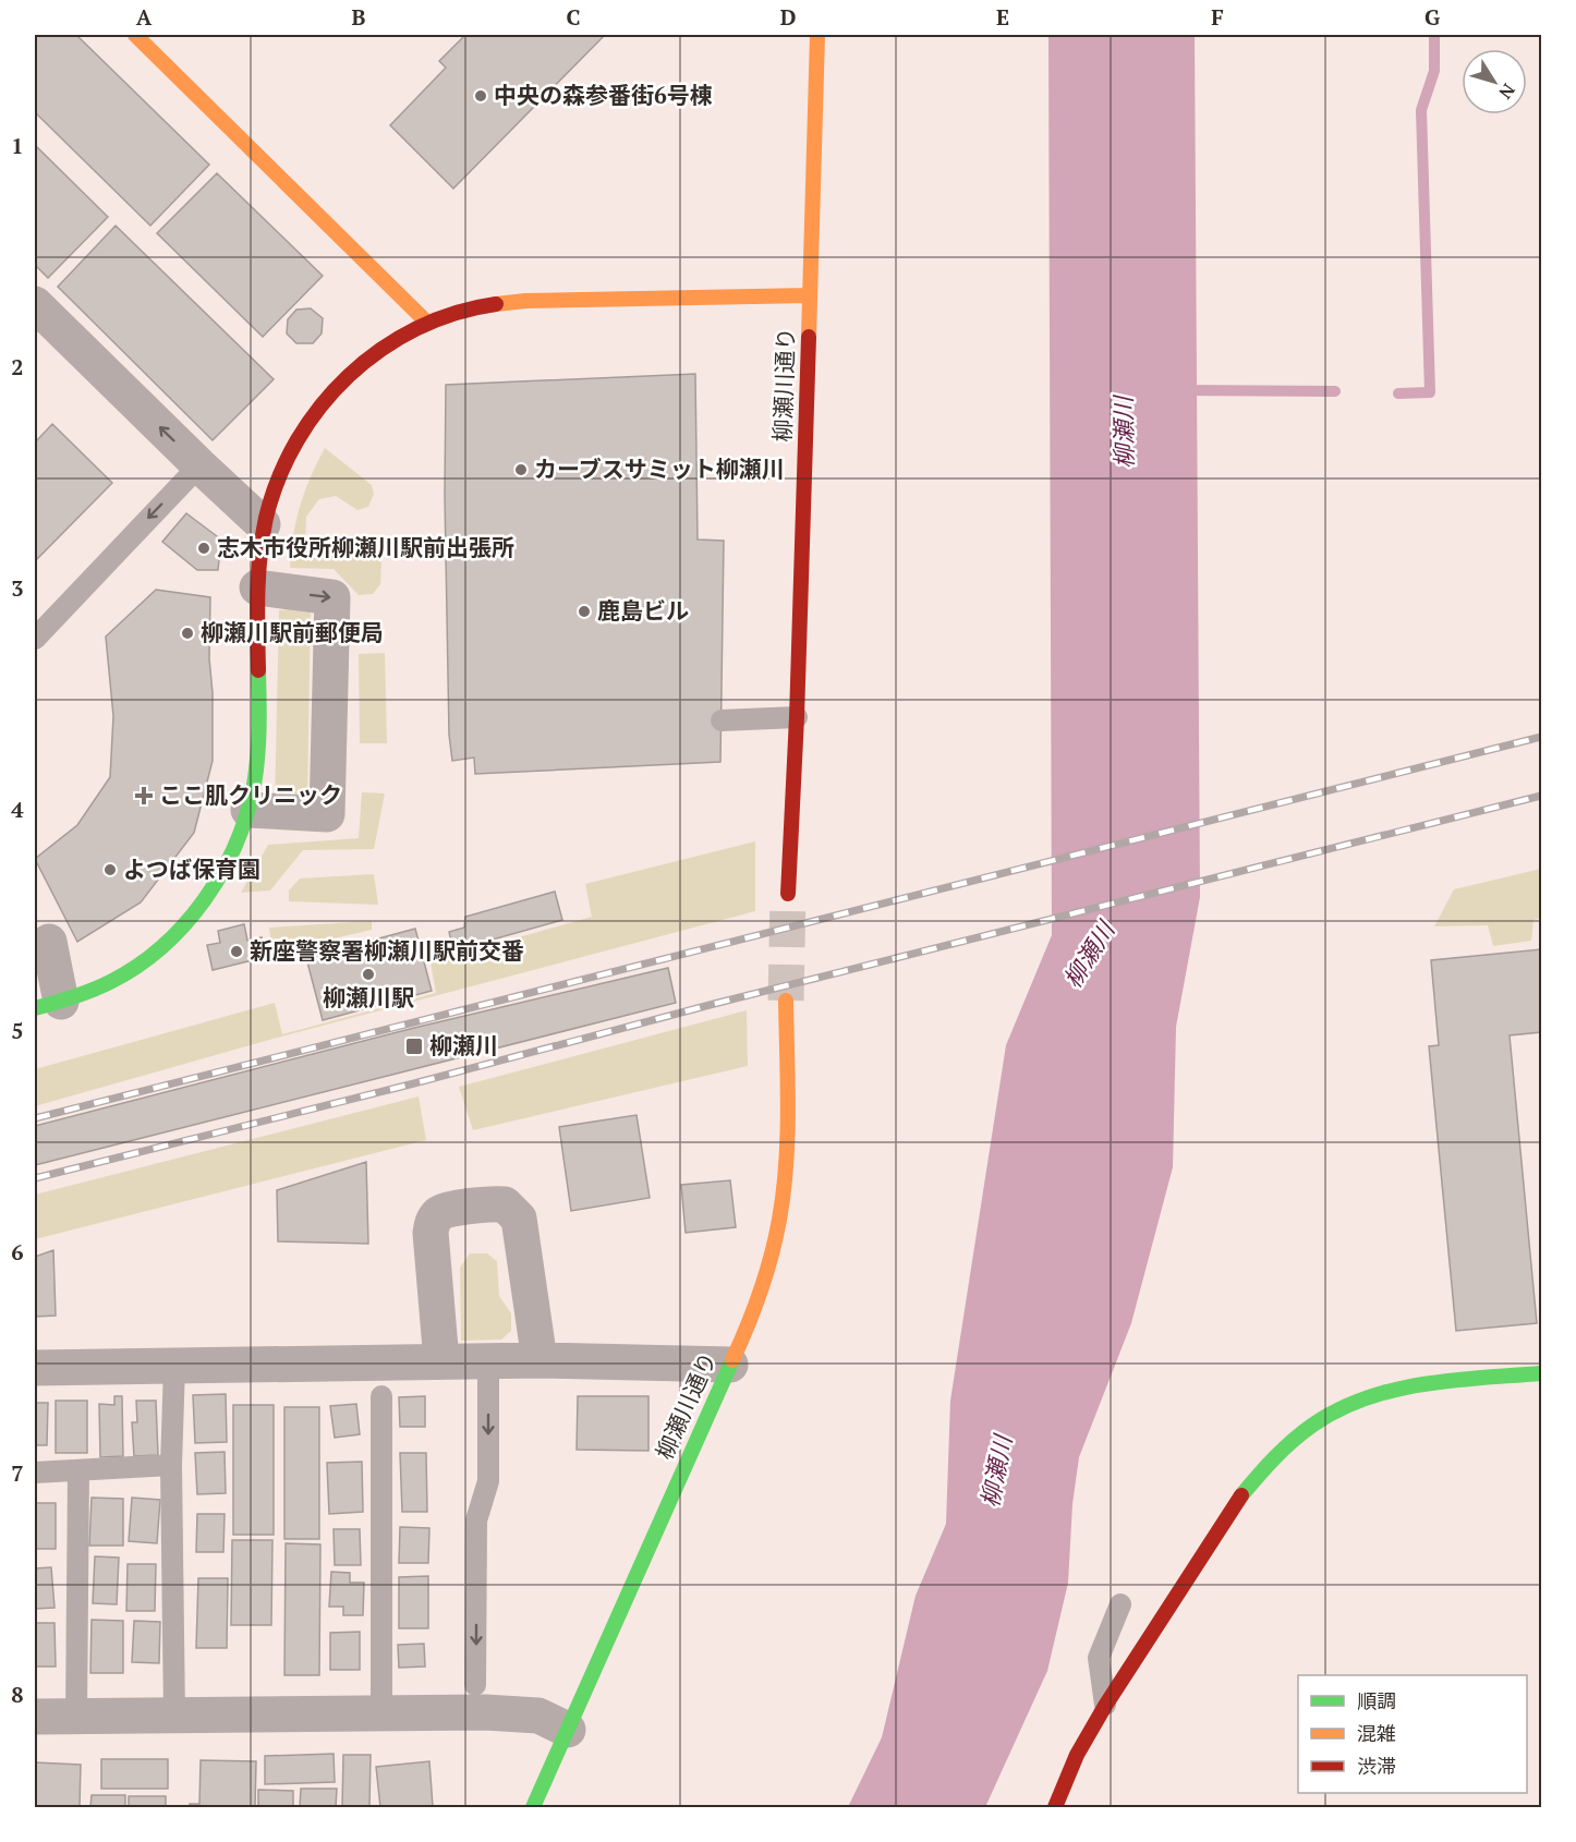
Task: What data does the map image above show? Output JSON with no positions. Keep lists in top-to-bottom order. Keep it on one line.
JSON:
{"streets":{"street":["柳瀬川通り"]},"water":["柳瀬川"],"places":{"other":["中央の森参番街6号棟","カーブスサミット柳瀬川","志木市役所柳瀬川駅前出張所","鹿島ビル","柳瀬川駅前郵便局","よつば保育園","新座警察署柳瀬川駅前交番","柳瀬川駅"],"health":["ここ肌クリニック"],"transit":["柳瀬川"]},"legend":["順調","混雑","渋滞"],"north":"bottom right","grid":{"columns":["A","B","C","D","E","F","G"],"rows":["1","2","3","4","5","6","7","8"]}}
